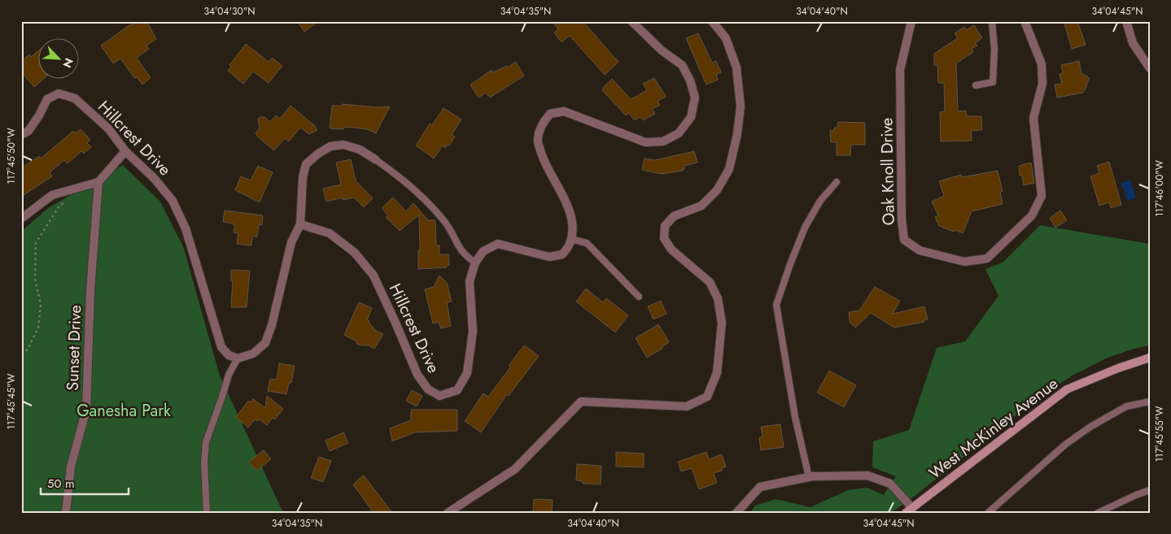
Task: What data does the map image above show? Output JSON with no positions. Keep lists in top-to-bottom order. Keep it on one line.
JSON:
{"streets":{"main road":["West McKinley Avenue"],"street":["Hillcrest Drive","Oak Knoll Drive","Sunset Drive"]},"parks":["Ganesha Park"],"scale_bar":"50 m","north":"bottom right","coordinates":["34°04'30\"N","34°04'35\"N","34°04'40\"N","34°04'45\"N","117°45'50\"W","117°46'00\"W","117°45'45\"W","117°45'55\"W"]}
